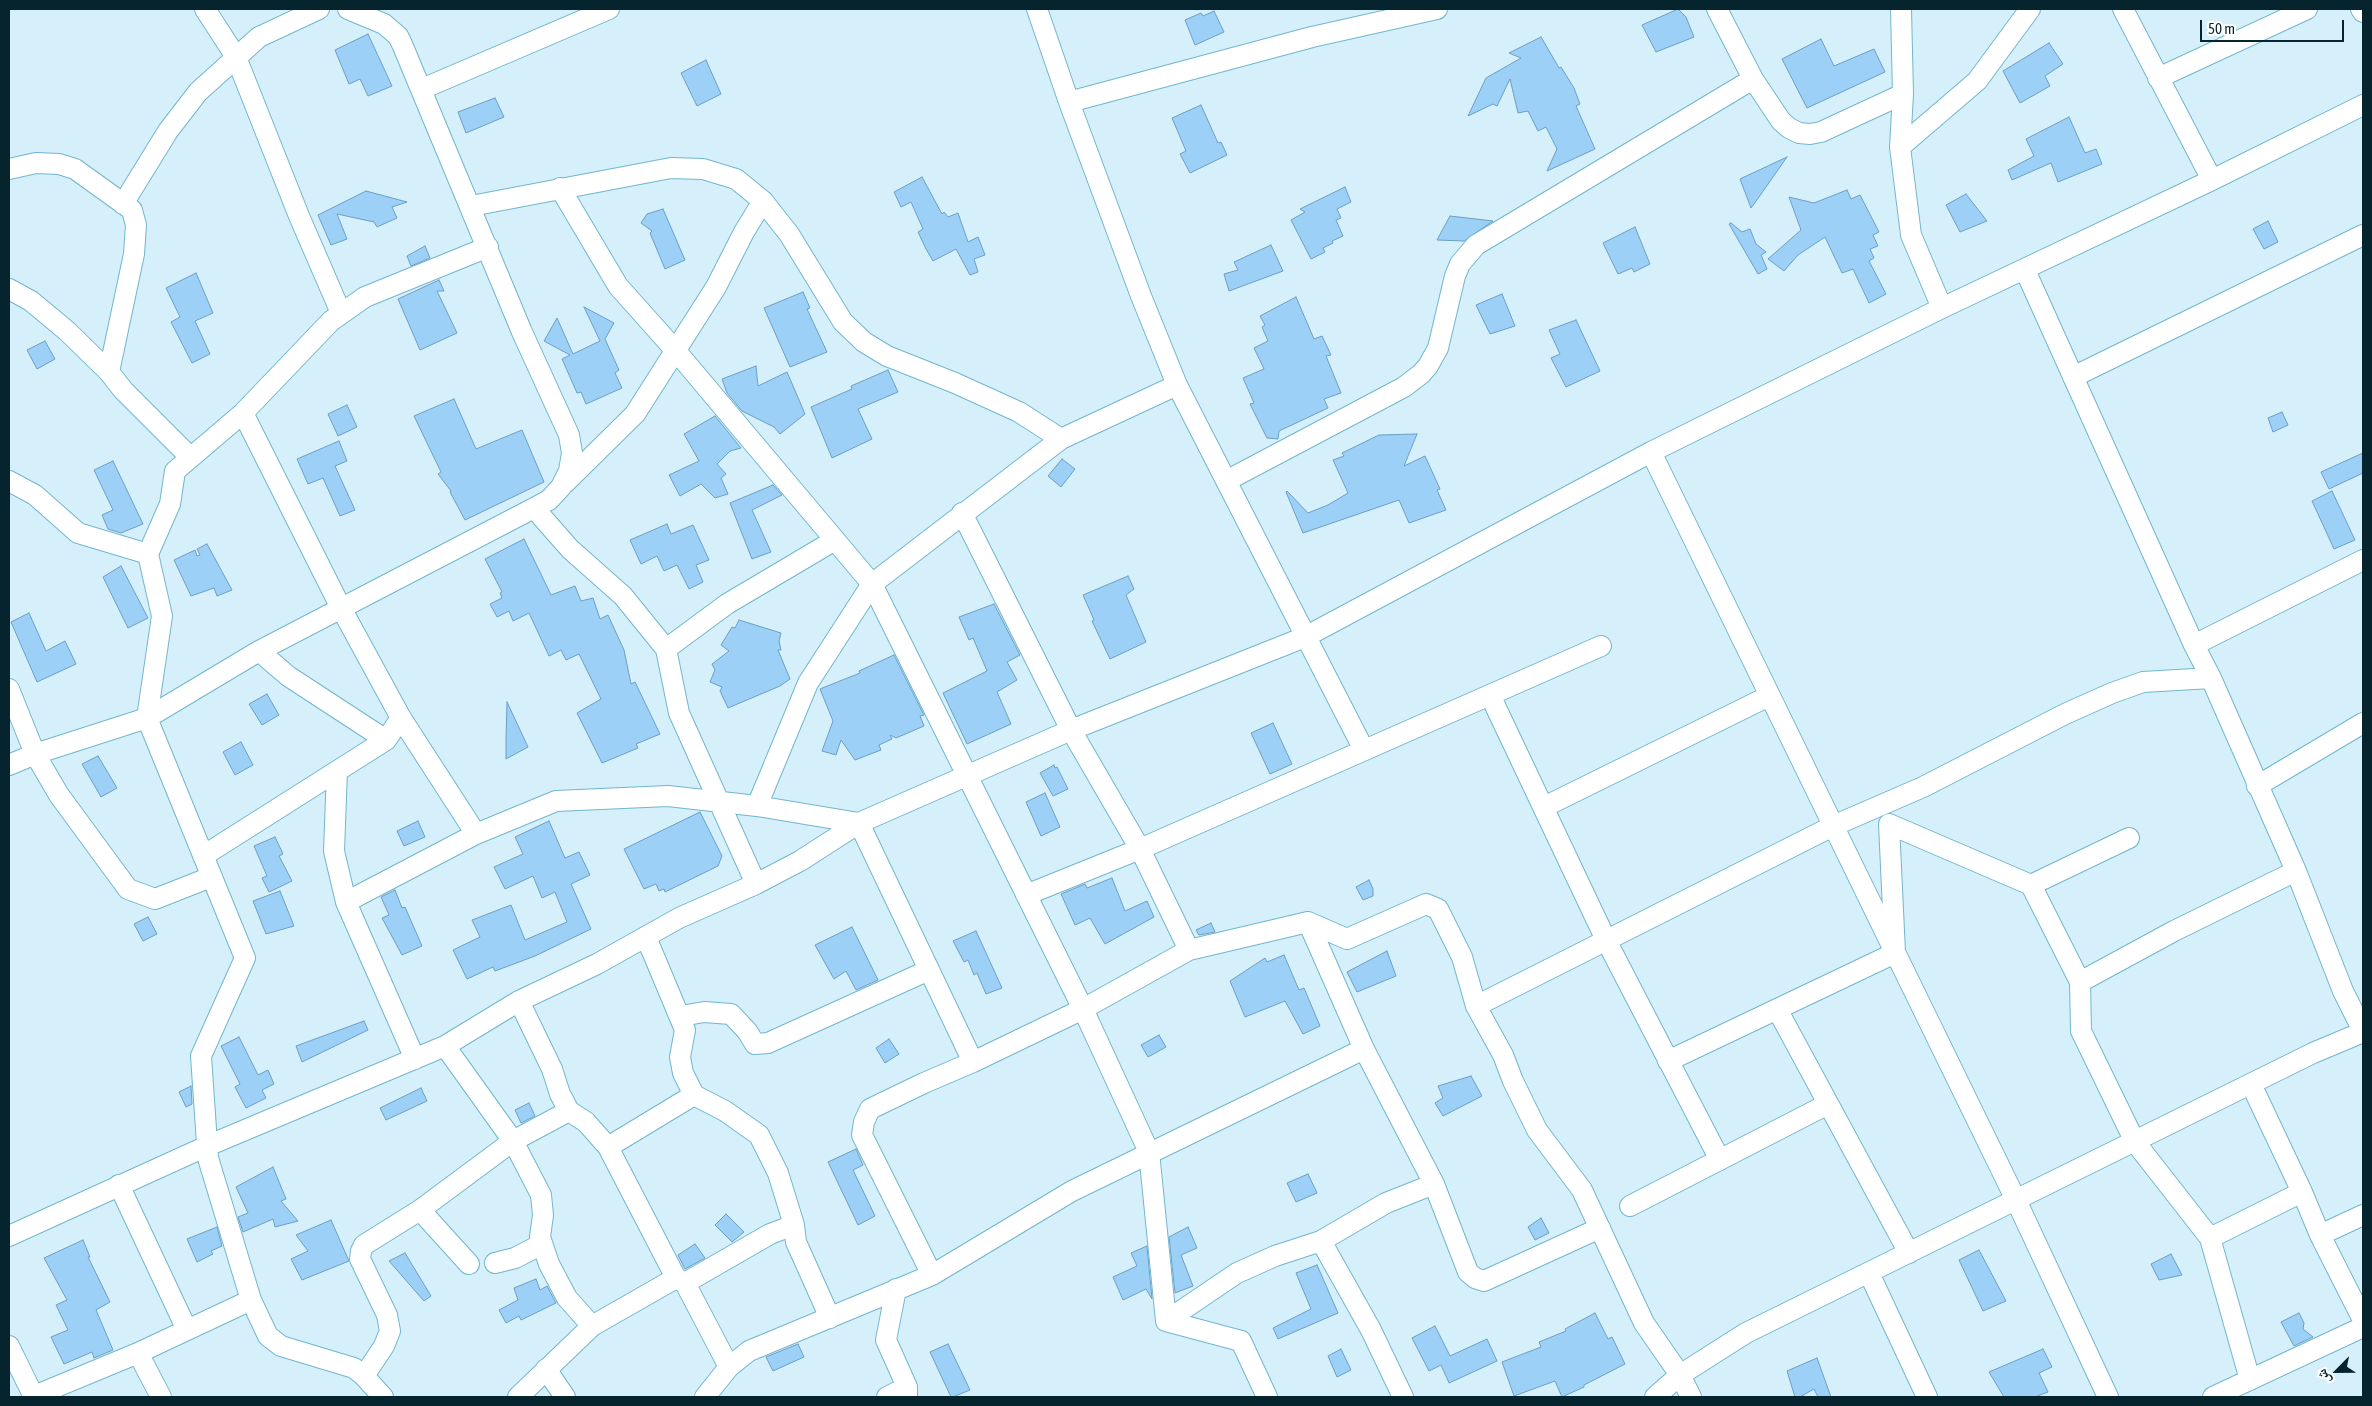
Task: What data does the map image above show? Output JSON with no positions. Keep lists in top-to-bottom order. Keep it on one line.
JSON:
{"scale_bar":"50 m","north":"bottom left"}
